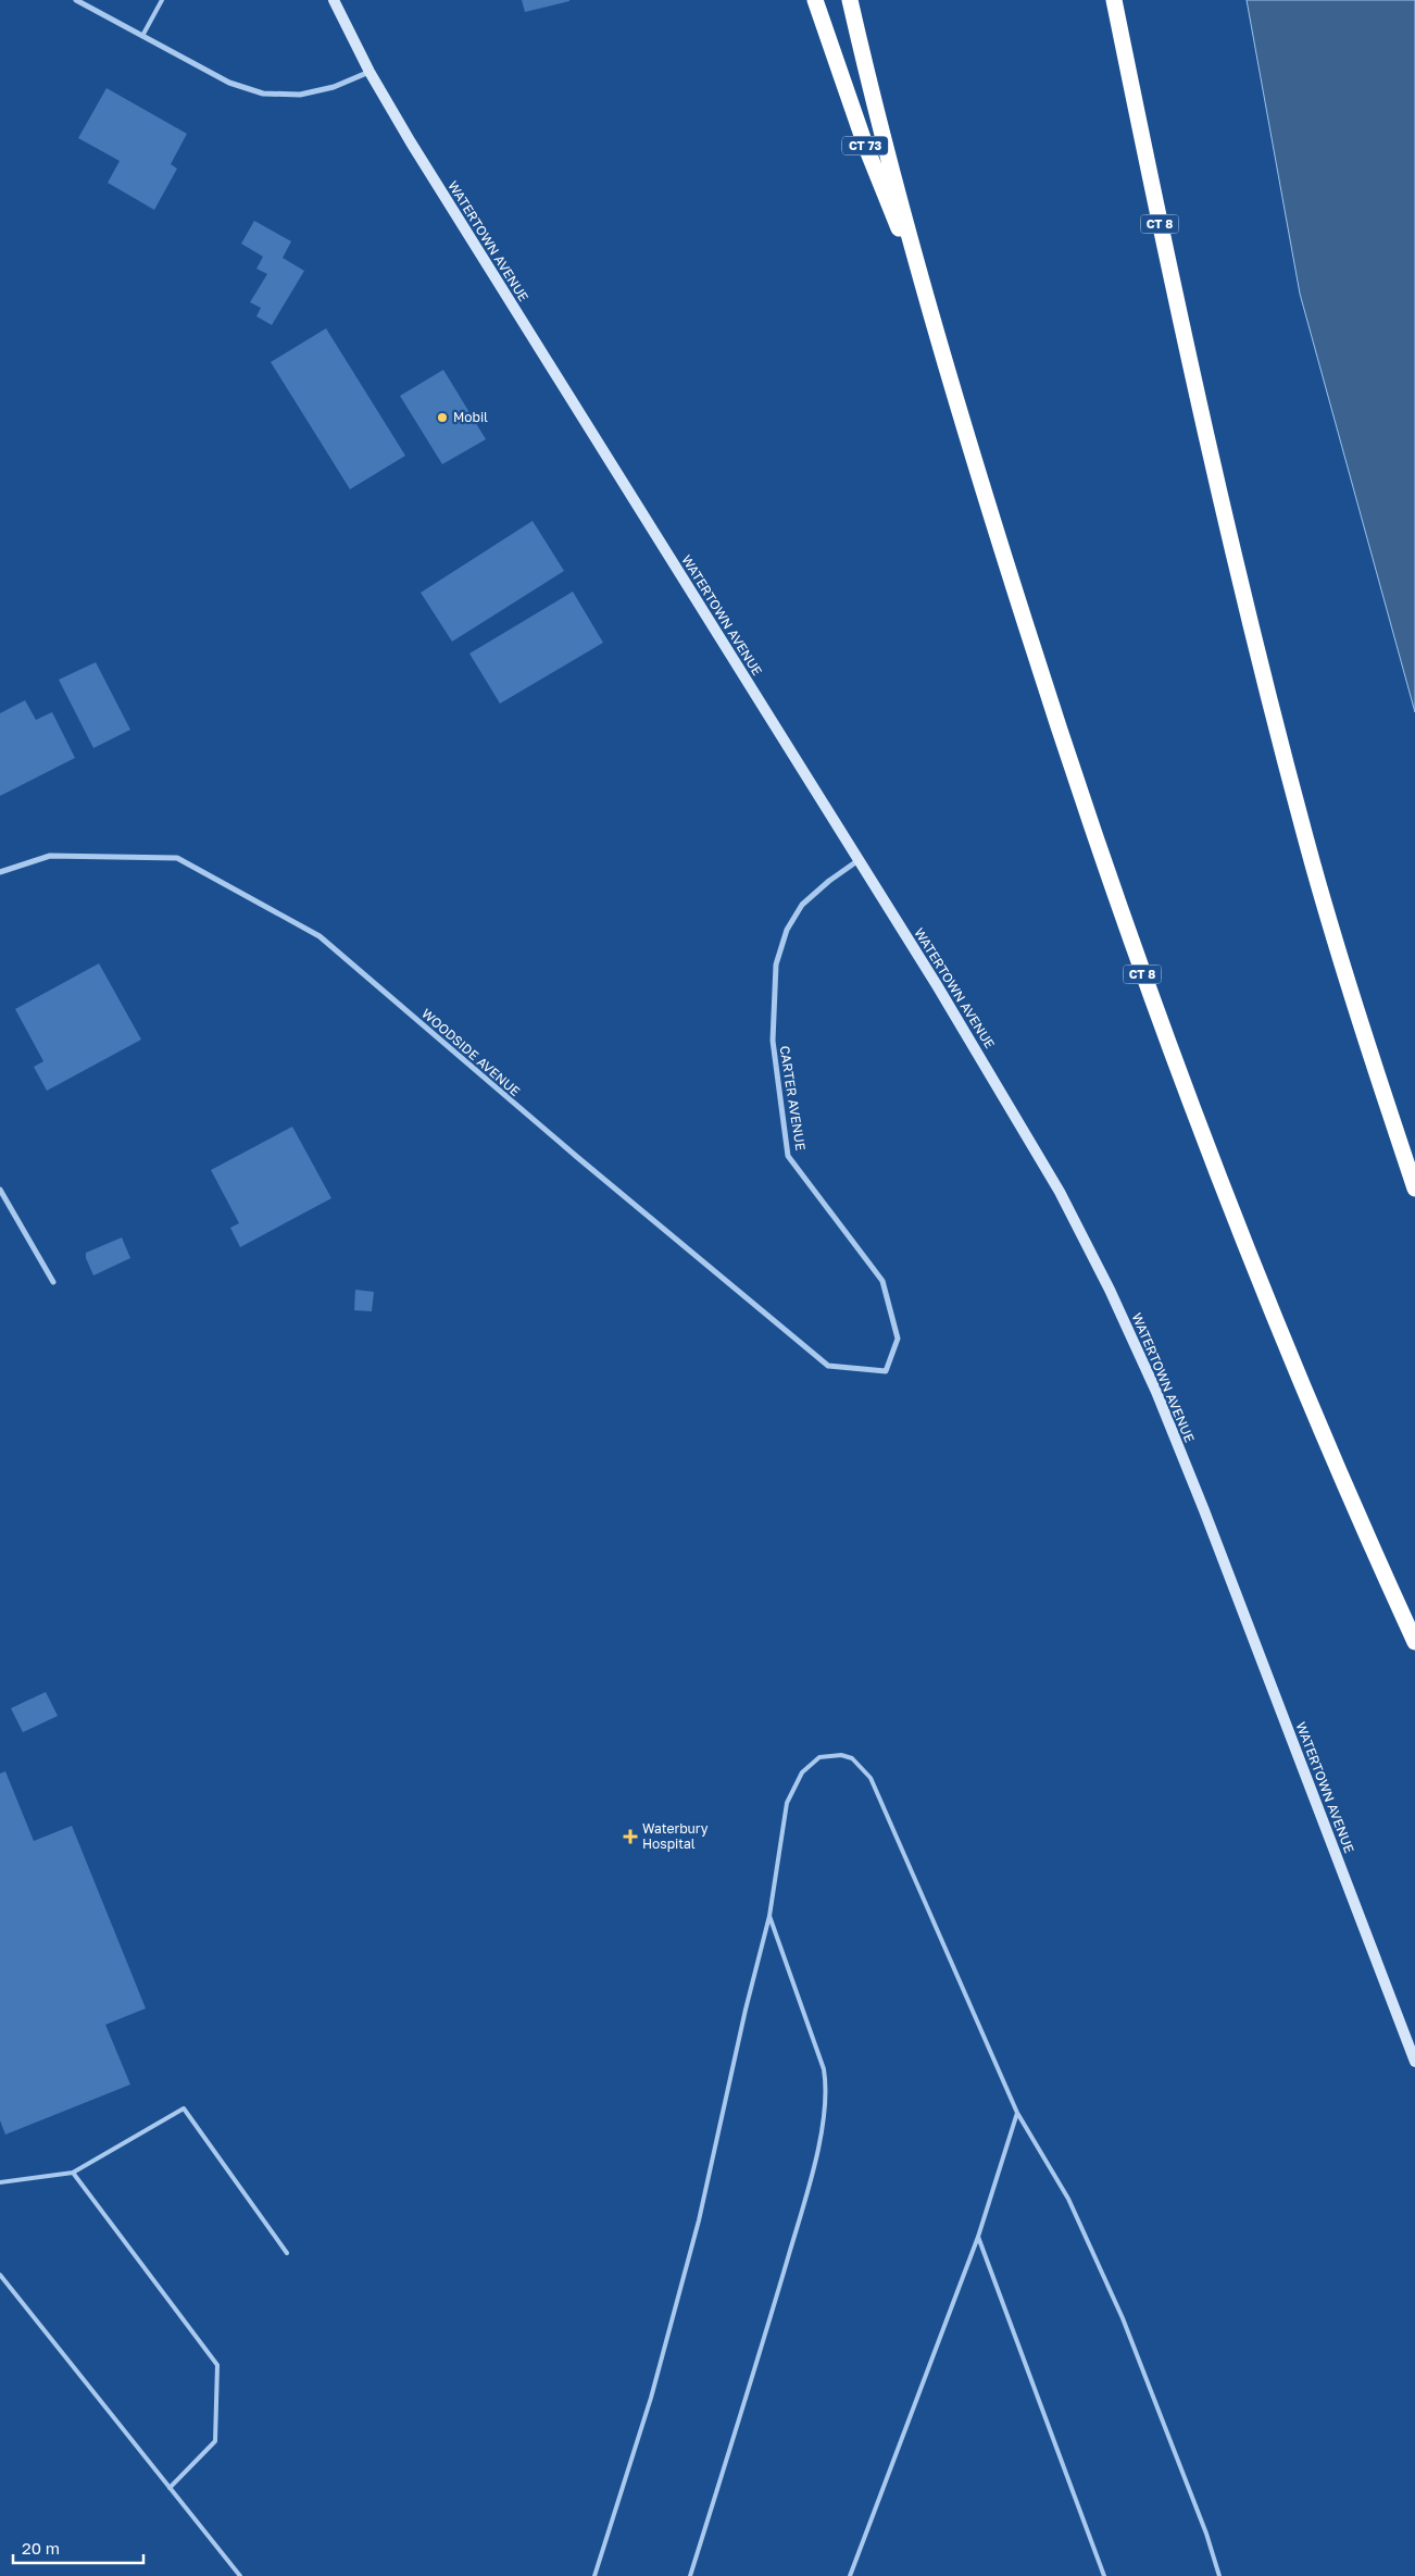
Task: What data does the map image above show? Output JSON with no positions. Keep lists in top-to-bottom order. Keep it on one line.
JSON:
{"streets":{"highway":["CT 73","CT 8"],"main road":["WATERTOWN AVENUE"],"street":["WOODSIDE AVENUE","CARTER AVENUE"]},"crossings":[["CT 73","CT 8"],["WATERTOWN AVENUE","CARTER AVENUE"],["WOODSIDE AVENUE","CARTER AVENUE"]],"places":{"other":["Mobil"],"health":["Waterbury Hospital"]},"scale_bar":"20 m"}
